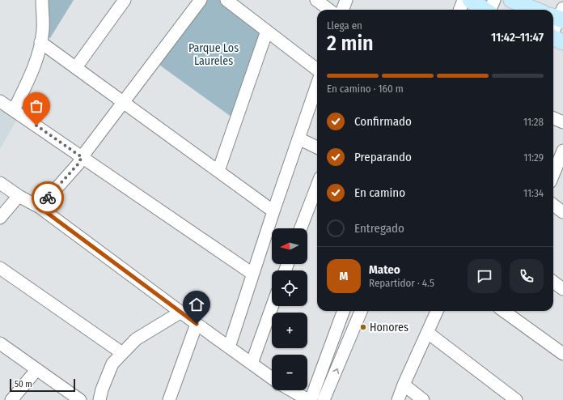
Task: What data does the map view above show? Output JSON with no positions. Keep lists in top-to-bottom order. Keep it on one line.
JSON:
{"parks":["Parque Los Laureles"],"places":["Honores"],"scale_bar":"50 m","north":"left","page":{"heading":["2 min","Llega en","11:42–11:47"],"panel":["Mateo","Repartidor · 4.5"],"bar":"En camino · 160 m","list":[["Confirmado","11:28"],["Preparando","11:29"],["En camino","11:34"],"Entregado"],"map_buttons":["+","−"],"round":"M","scale":"50 m"}}
